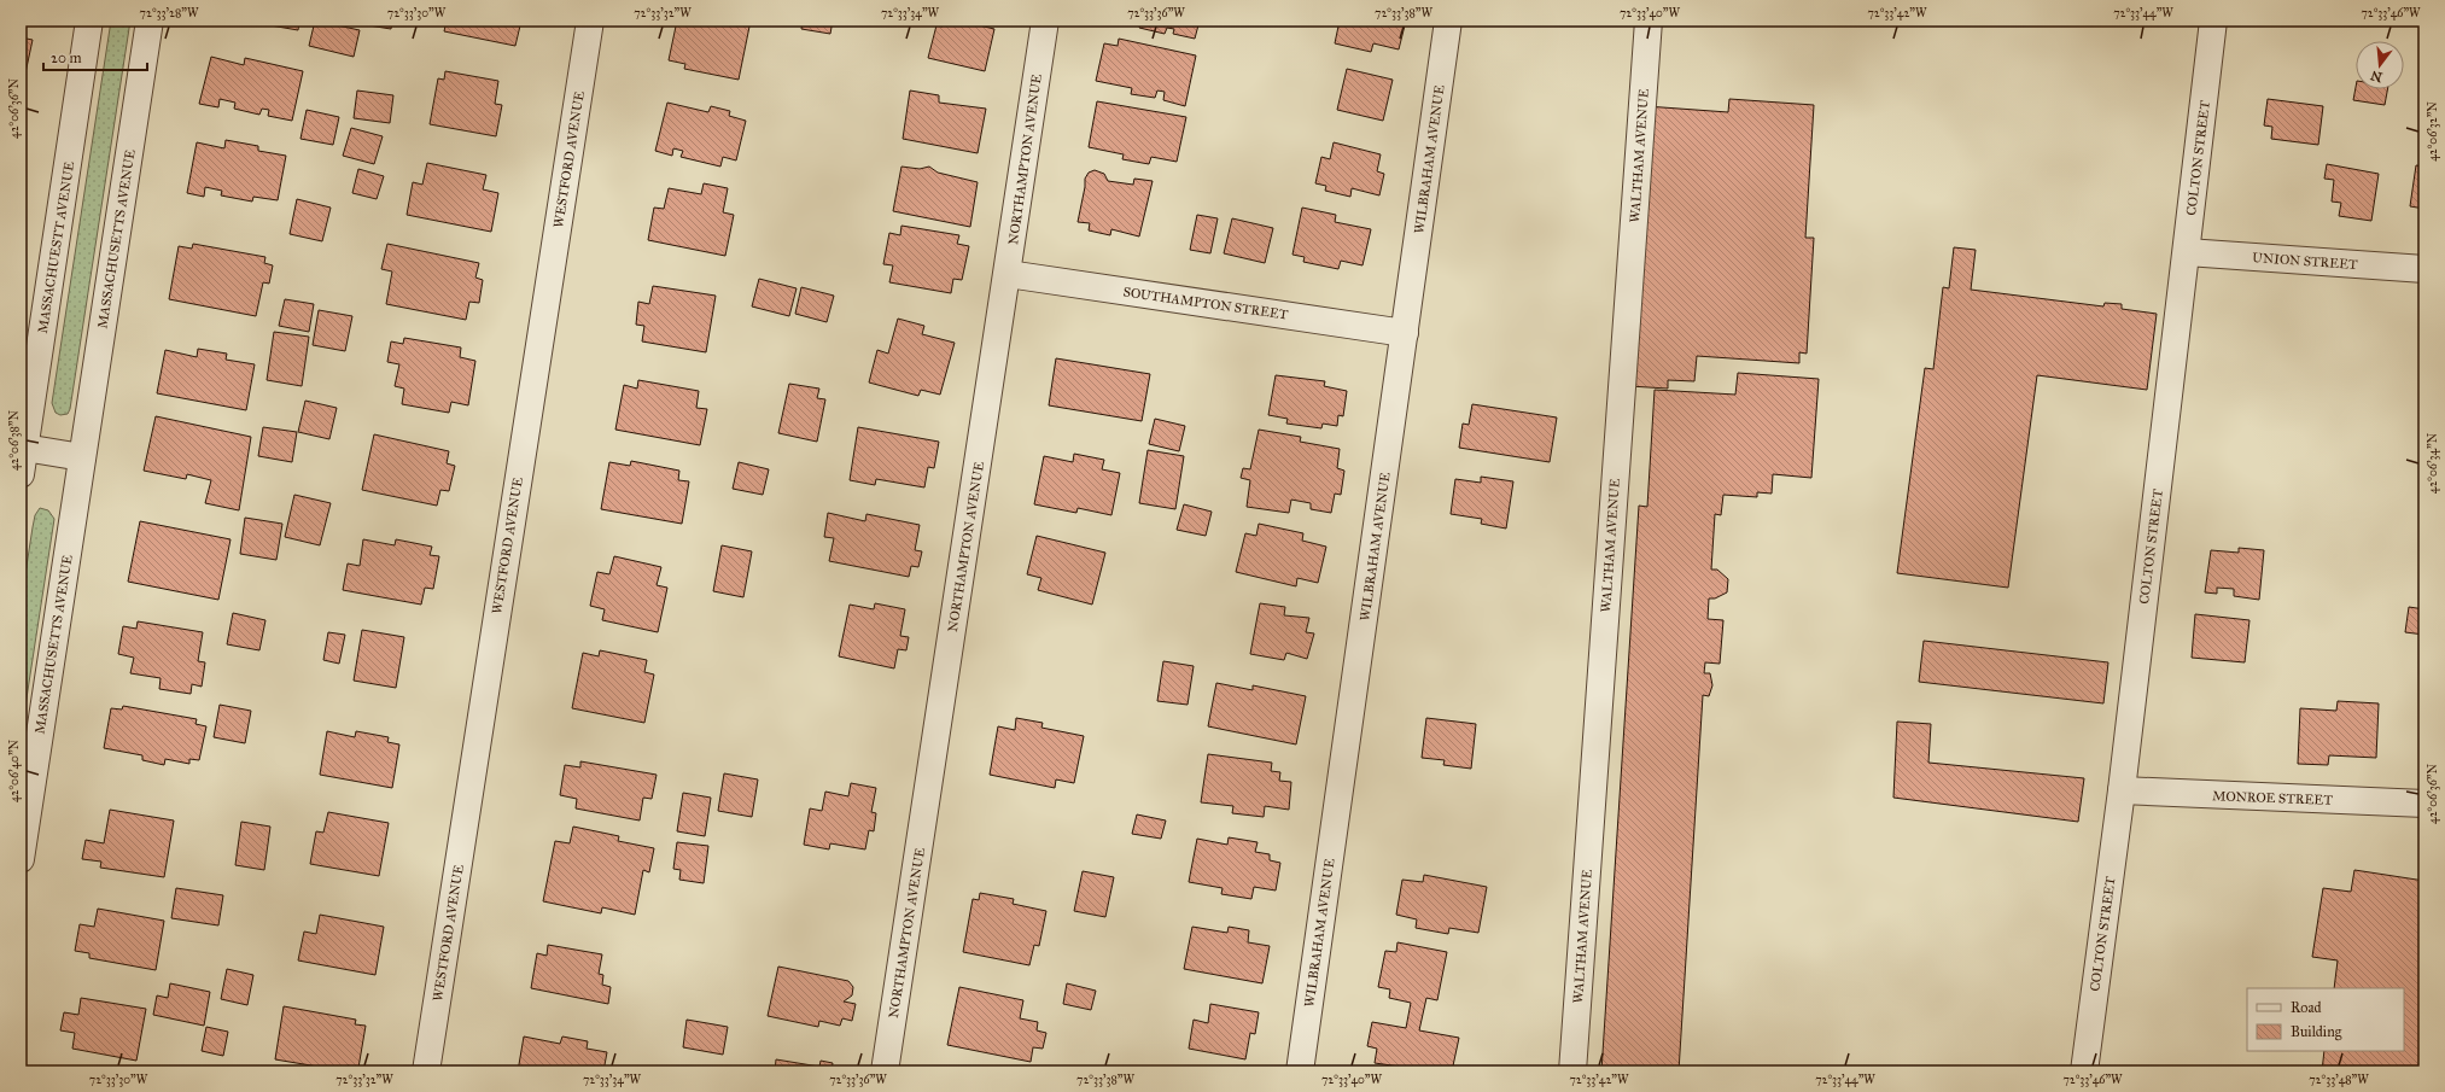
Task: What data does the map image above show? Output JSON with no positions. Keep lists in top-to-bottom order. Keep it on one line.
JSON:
{"streets":{"street":["WALTHAM AVENUE","COLTON STREET","WESTFORD AVENUE","NORTHAMPTON AVENUE","WILBRAHAM AVENUE","MASSACHUSETTS AVENUE","MASSACHUESTT AVENUE","UNION STREET","SOUTHAMPTON STREET","MONROE STREET"]},"crossings":[["COLTON STREET","UNION STREET"],["COLTON STREET","MONROE STREET"],["NORTHAMPTON AVENUE","SOUTHAMPTON STREET"],["WILBRAHAM AVENUE","SOUTHAMPTON STREET"]],"legend":["Road","Building"],"scale_bar":"20 m","north":"bottom","coordinates":["72°33'28\"W","72°33'30\"W","72°33'32\"W","72°33'34\"W","72°33'36\"W","72°33'38\"W","72°33'40\"W","72°33'42\"W","72°33'44\"W","72°33'46\"W","42°06'36\"N","42°06'32\"N","42°06'38\"N","42°06'34\"N","42°06'40\"N","72°33'48\"W"]}
